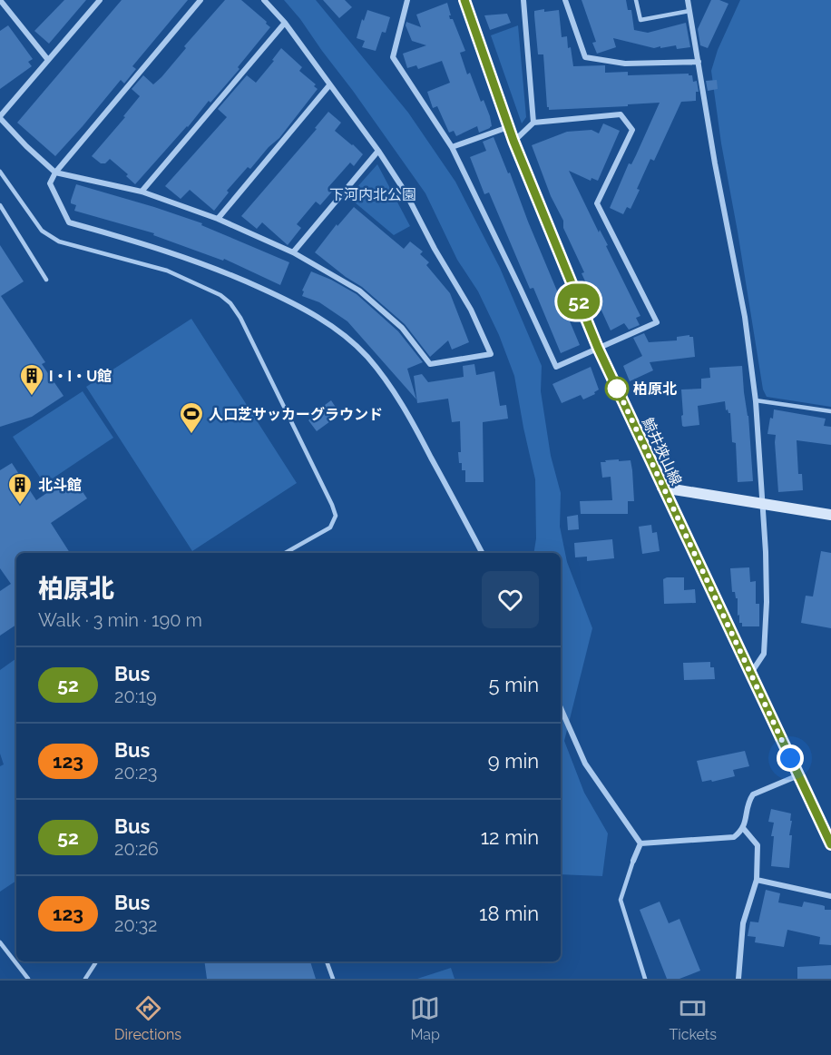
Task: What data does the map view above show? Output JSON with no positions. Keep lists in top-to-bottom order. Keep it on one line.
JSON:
{"streets":{"main road":["鯨井狭山線"]},"parks":["下河内北公園"],"places":{"other":["柏原北"],"building":["I・I・U館","北斗館"],"sports":["人口芝サッカーグラウンド"]},"lines":["bus line 52"],"page":{"on_map":"52","heading":["柏原北","Walk · 3 min · 190 m"],"list":[{"mark":"52","name":"Bus","note":"20:19","value":"5 min"},{"mark":"123","name":"Bus","note":"20:23","value":"9 min"},{"mark":"52","name":"Bus","note":"20:26","value":"12 min"},{"mark":"123","name":"Bus","note":"20:32","value":"18 min"}],"tabs":["Directions","Map","Tickets"]}}
